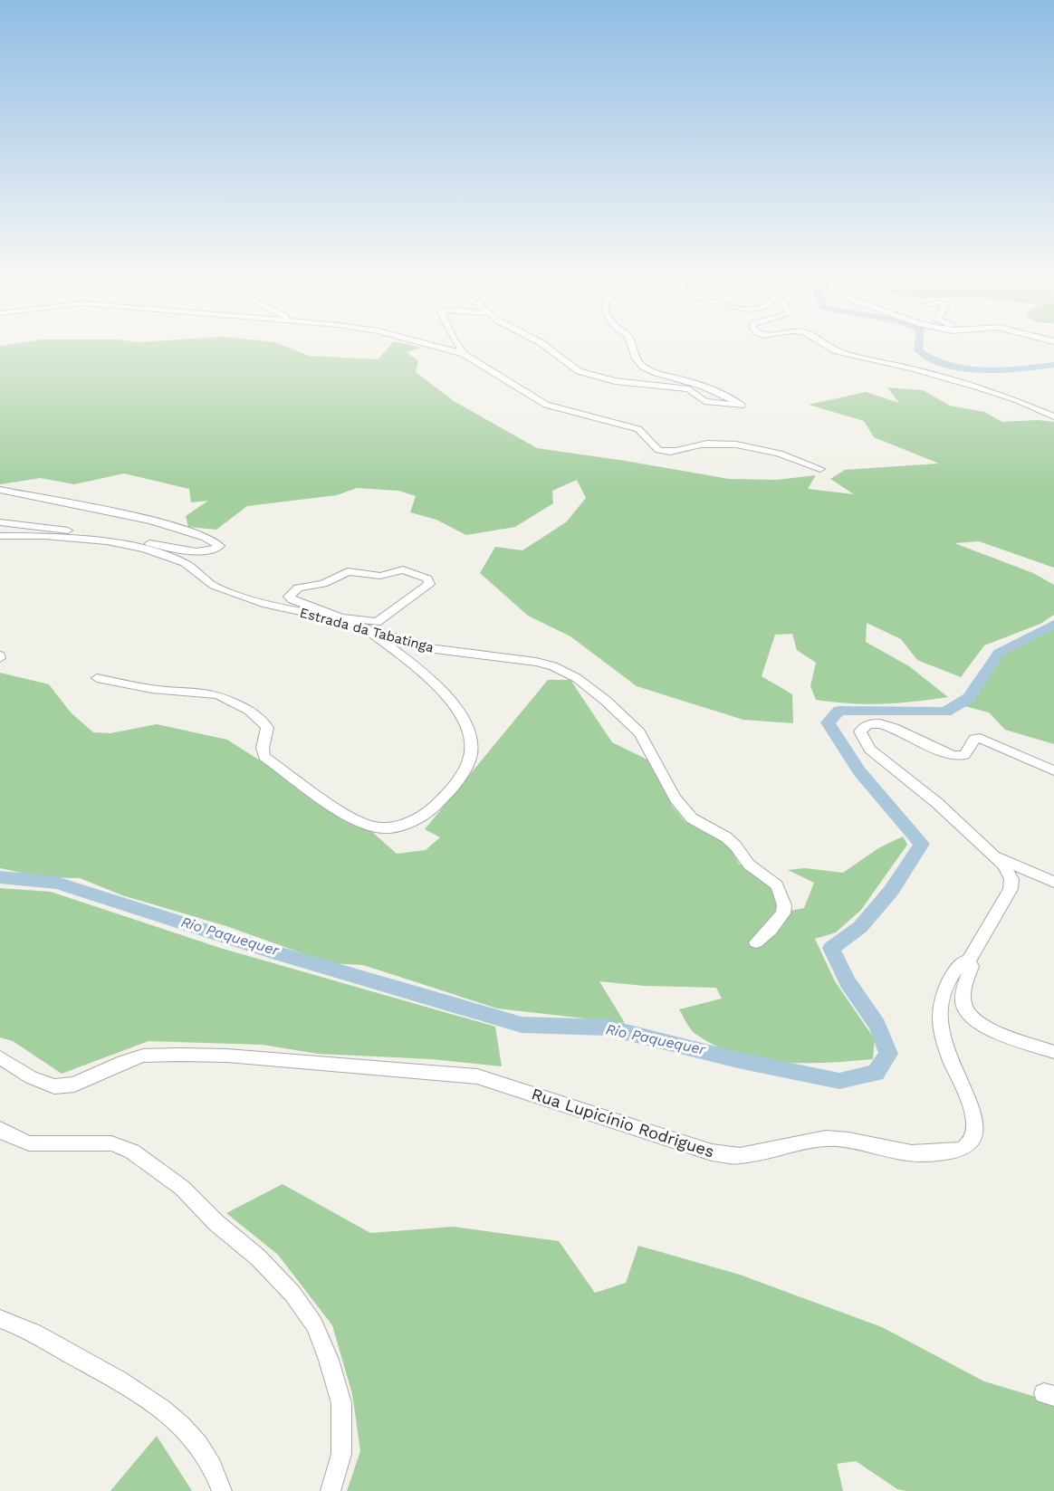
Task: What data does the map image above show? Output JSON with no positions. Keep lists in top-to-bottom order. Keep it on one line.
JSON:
{"streets":{"street":["Estrada da Tabatinga","Rua Lupicínio Rodrigues"]},"water":["Rio Paquequer"]}
